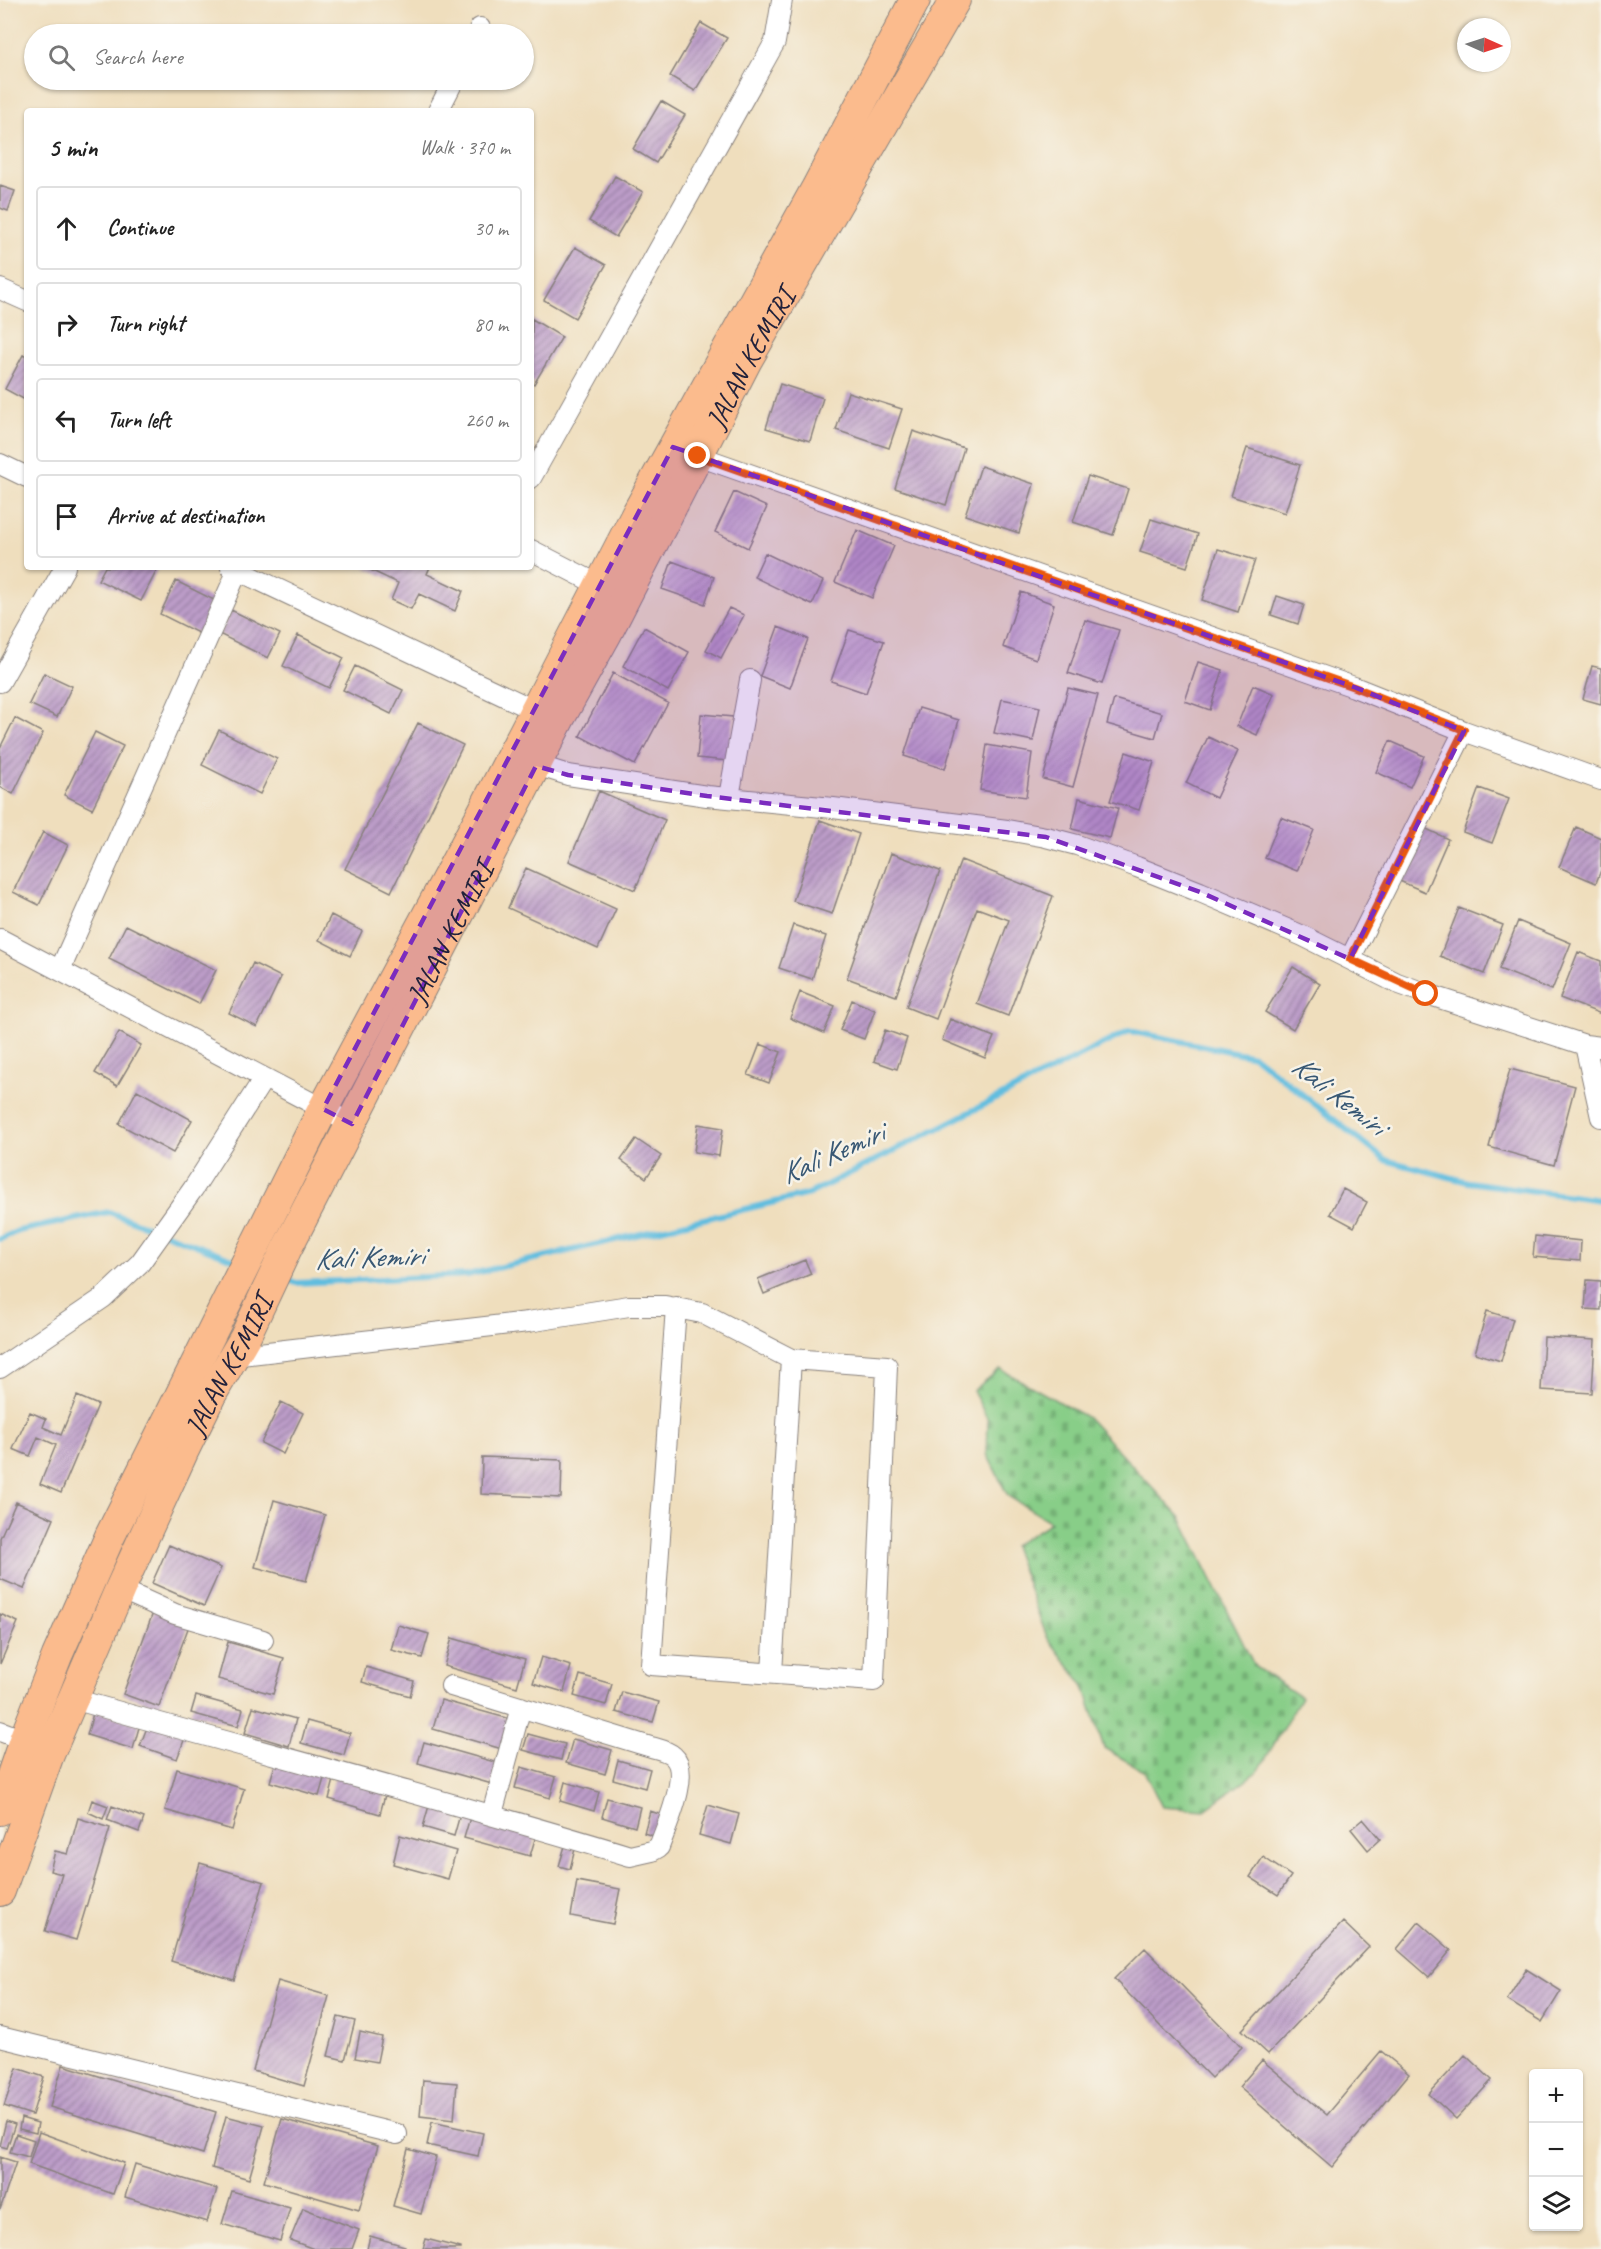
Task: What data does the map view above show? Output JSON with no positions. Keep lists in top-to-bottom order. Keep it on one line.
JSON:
{"streets":{"highway":["JALAN KEMIRI"]},"water":["Kali Kemiri"],"north":"right","page":{"search":"Search here","heading":["5 min","Walk · 370 m"],"list":[["Continue","30 m"],["Turn right","80 m"],["Turn left","260 m"],"Arrive at destination"],"map_buttons":["+","−"]}}
